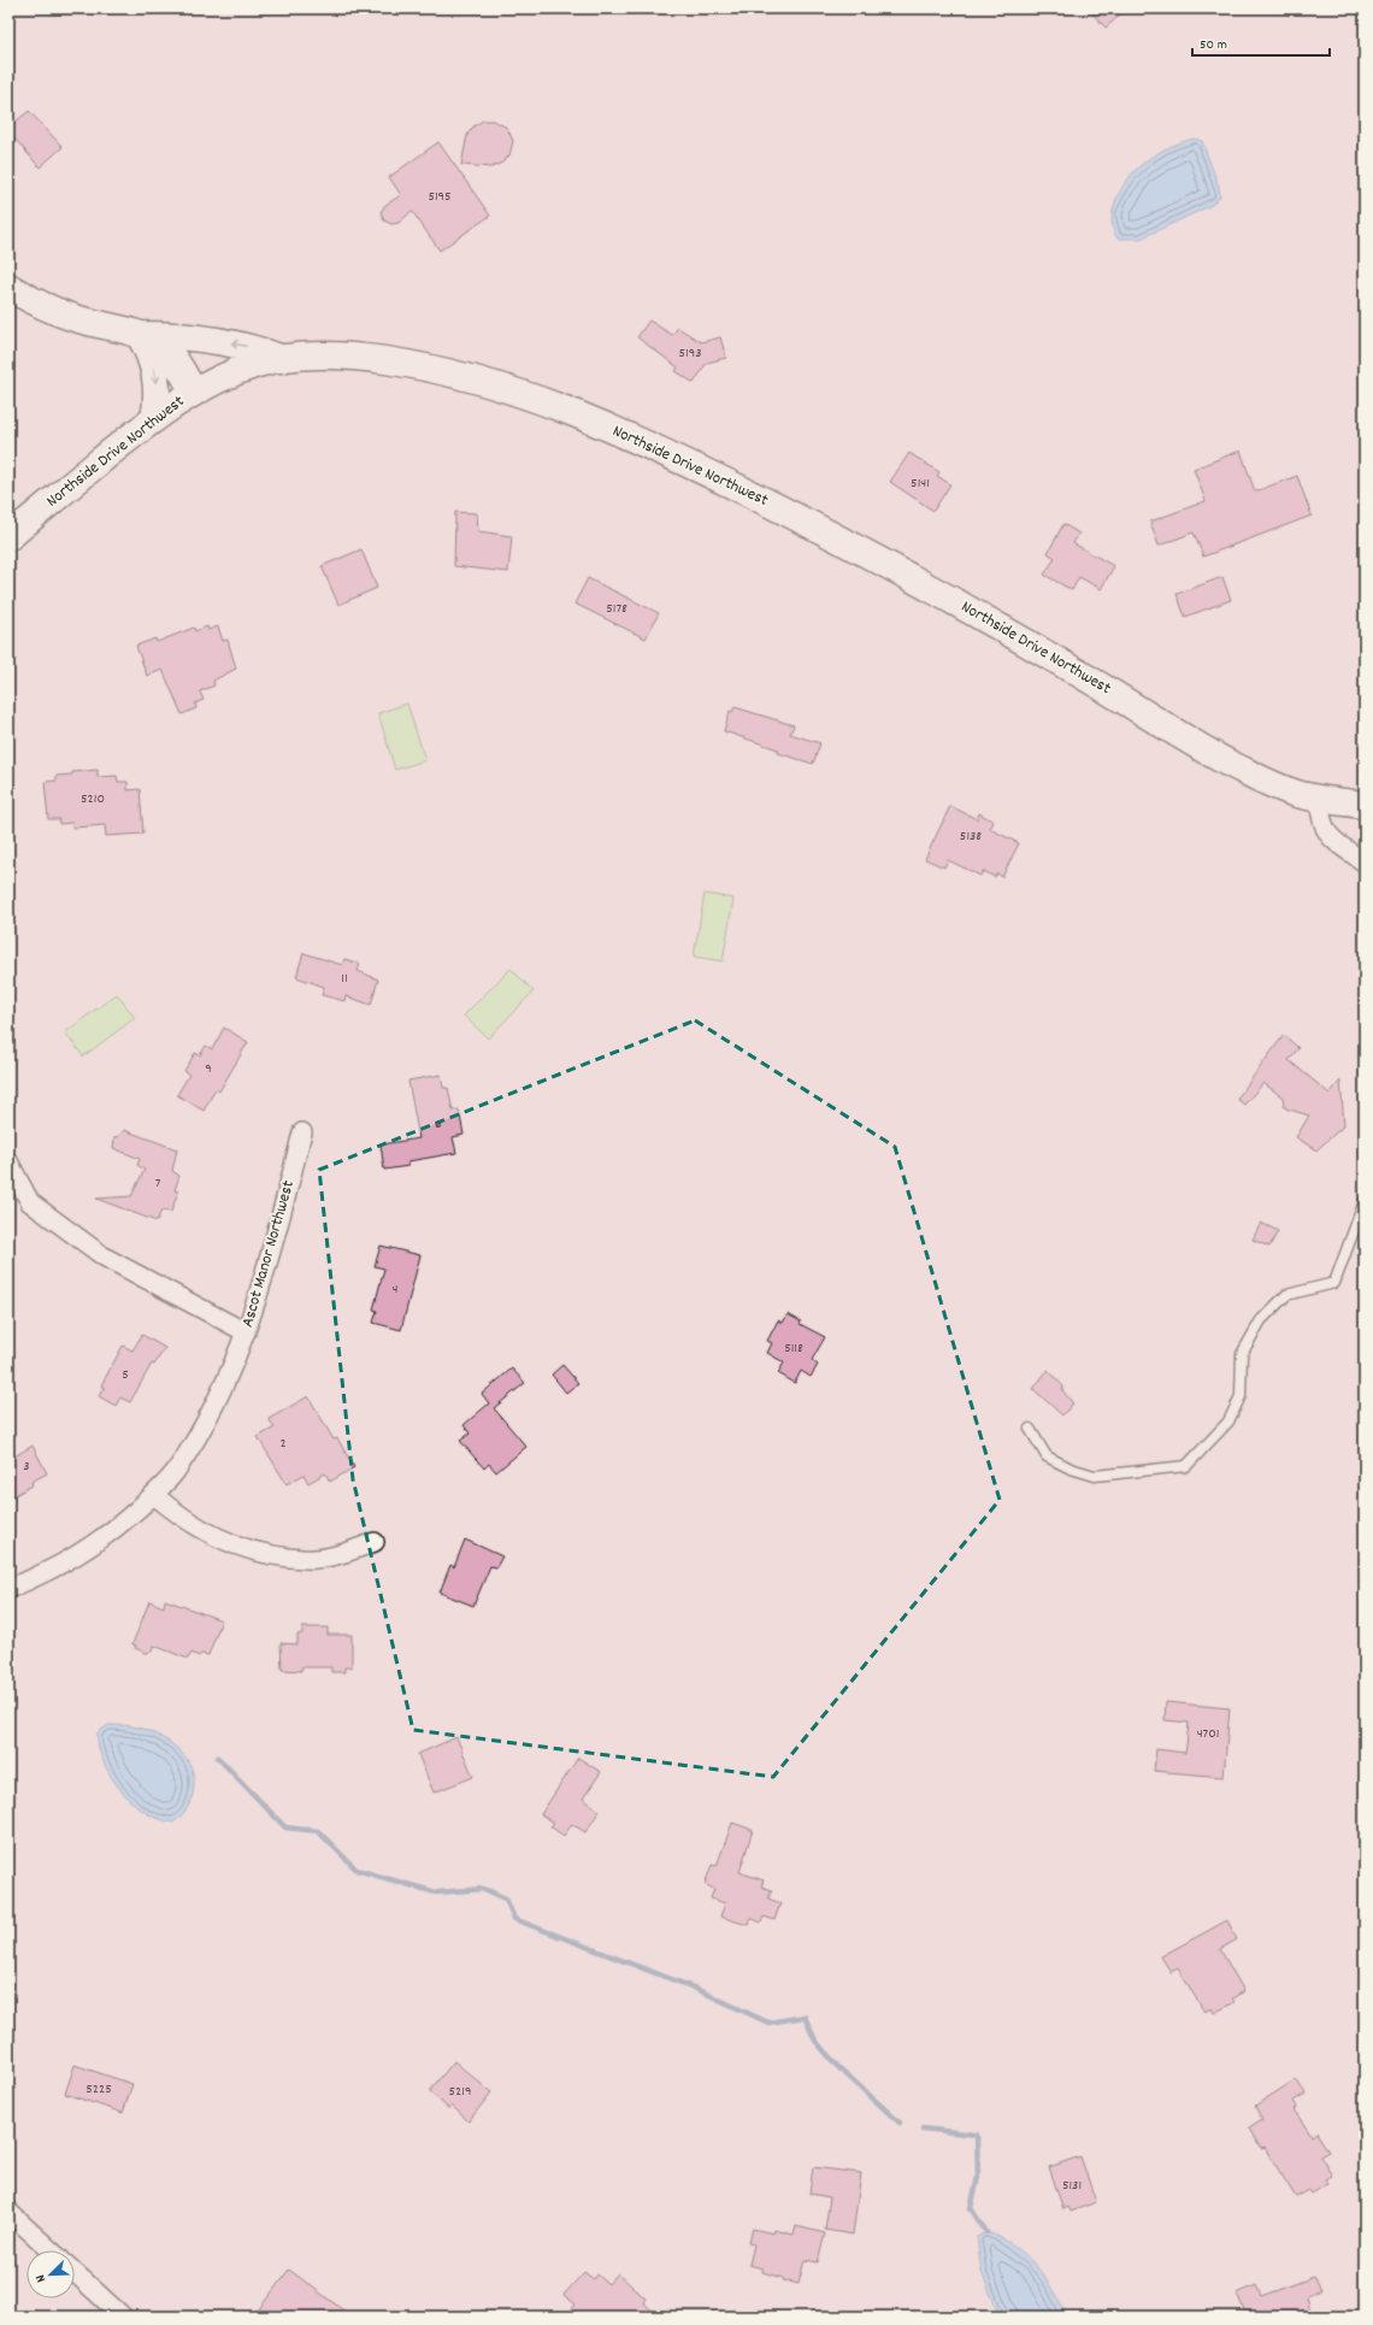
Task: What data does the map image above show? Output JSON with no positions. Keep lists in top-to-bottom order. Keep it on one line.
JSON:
{"streets":{"main road":["Northside Drive Northwest"],"street":["Ascot Manor Northwest"]},"house_numbers":["5195","5193","5141","5178","5210","5138","11","9","6","7","4","5118","5","2","3","4701","5225","5219","5131"],"scale_bar":"50 m","north":"bottom left"}
